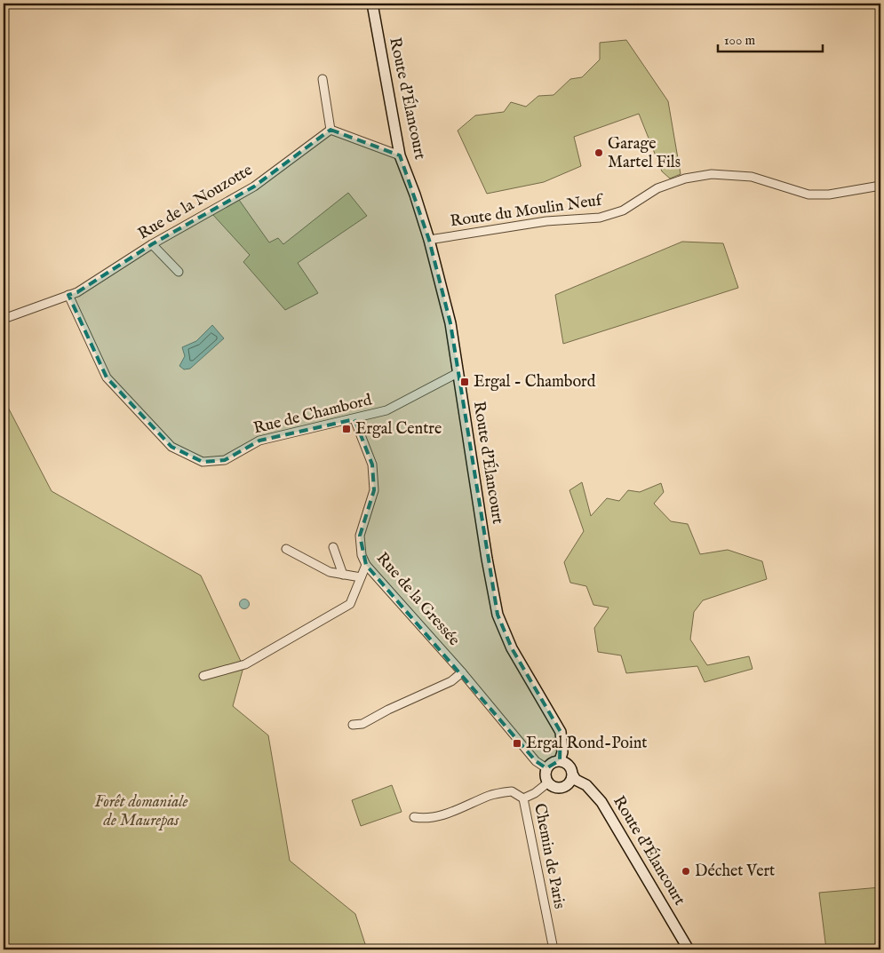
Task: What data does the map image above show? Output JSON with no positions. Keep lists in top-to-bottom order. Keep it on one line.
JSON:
{"streets":{"street":["Route d'Élancourt","Rue de la Nouzotte","Route du Moulin Neuf","Rue de Chambord","Rue de la Gressée","Chemin de Paris"]},"crossings":[["Route d'Élancourt","Route du Moulin Neuf"],["Route d'Élancourt","Rue de Chambord"],["Route d'Élancourt","Rue de la Gressée"],["Route d'Élancourt","Chemin de Paris"],["Rue de la Nouzotte","Rue de Chambord"],["Rue de Chambord","Rue de la Gressée"],["Rue de la Gressée","Chemin de Paris"]],"parks":["Forêt domaniale de Maurepas"],"places":{"other":["Garage Martel Fils","Déchet Vert"],"transit":["Ergal - Chambord","Ergal Centre","Ergal Rond-Point"]},"scale_bar":"100 m"}
